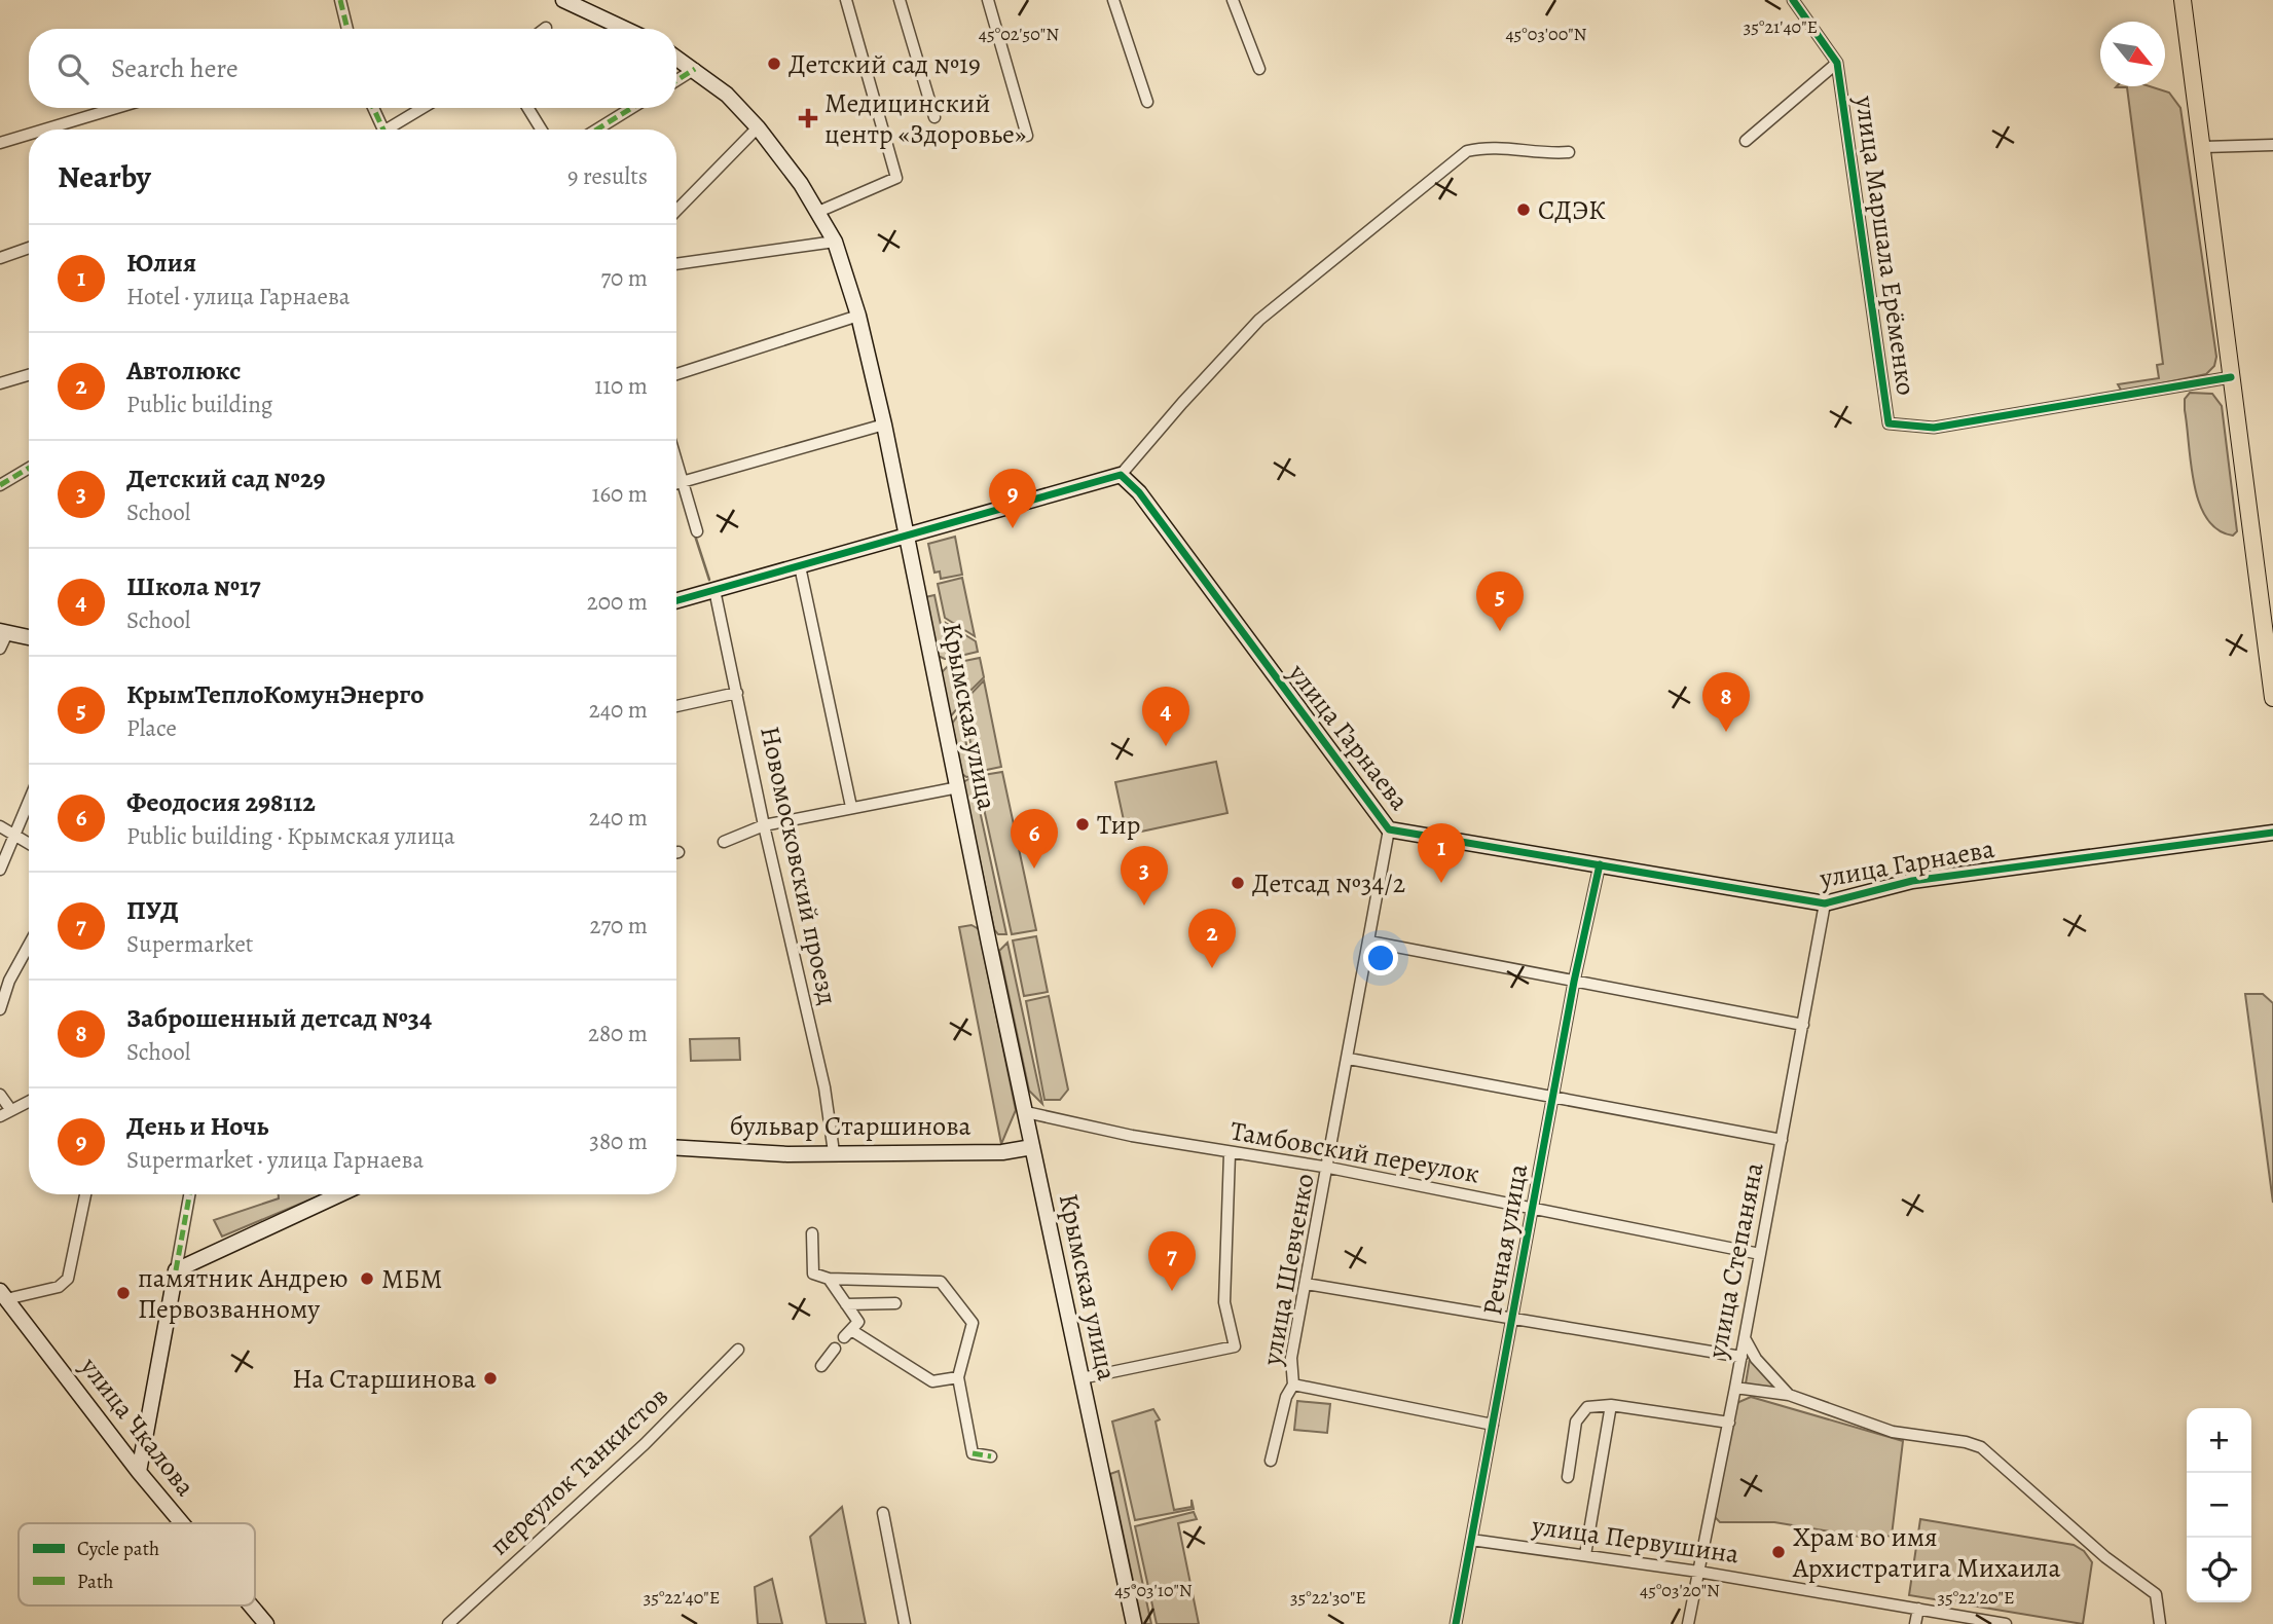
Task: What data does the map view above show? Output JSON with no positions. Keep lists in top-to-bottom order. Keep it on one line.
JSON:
{"streets":{"street":["улица Маршала Ерёменко","Крымская улица","улица Гарнаева","Новомосковский проезд","бульвар Старшинова","Тамбовский переулок","Речная улица","улица Степаняна","улица Шевченко","улица Чкалова","переулок Танкистов","улица Первушина"]},"crossings":[["Крымская улица","бульвар Старшинова"],["Крымская улица","Тамбовский переулок"],["улица Гарнаева","Речная улица"],["улица Гарнаева","улица Степаняна"],["улица Гарнаева","улица Шевченко"],["Новомосковский проезд","бульвар Старшинова"],["Тамбовский переулок","Речная улица"],["Тамбовский переулок","улица Степаняна"],["Тамбовский переулок","улица Шевченко"],["Речная улица","улица Первушина"],["улица Степаняна","улица Первушина"]],"places":{"other":["Детский сад №19","СДЭК","Тир","Детсад №34/2","МБМ","памятник Андрею Первозванному","На Старшинова","Храм во имя Архистратига Михаила"],"health":["Медицинский центр «Здоровье»"]},"legend":["Cycle path","Path"],"north":"bottom right","page":{"search":"Search here","heading":["Nearby","9 results"],"list":[{"mark":"1","name":"Юлия","note":"Hotel · улица Гарнаева","value":"70 m"},{"mark":"2","name":"Автолюкс","note":"Public building","value":"110 m"},{"mark":"3","name":"Детский сад №29","note":"School","value":"160 m"},{"mark":"4","name":"Школа №17","note":"School","value":"200 m"},{"mark":"5","name":"КрымТеплоКомунЭнерго","note":"Place","value":"240 m"},{"mark":"6","name":"Феодосия 298112","note":"Public building · Крымская улица","value":"240 m"},{"mark":"7","name":"ПУД","note":"Supermarket","value":"270 m"},{"mark":"8","name":"Заброшенный детсад №34","note":"School","value":"280 m"},{"mark":"9","name":"День и Ночь","note":"Supermarket · улица Гарнаева","value":"380 m"}],"pins":["9","5","8","4","6","1","3","2","7"],"map_buttons":["+","−"]},"coordinates":["35°21'40\"E","45°02'50\"N","45°03'00\"N","45°03'10\"N","45°03'20\"N","35°22'40\"E","35°22'30\"E","35°22'20\"E"]}
